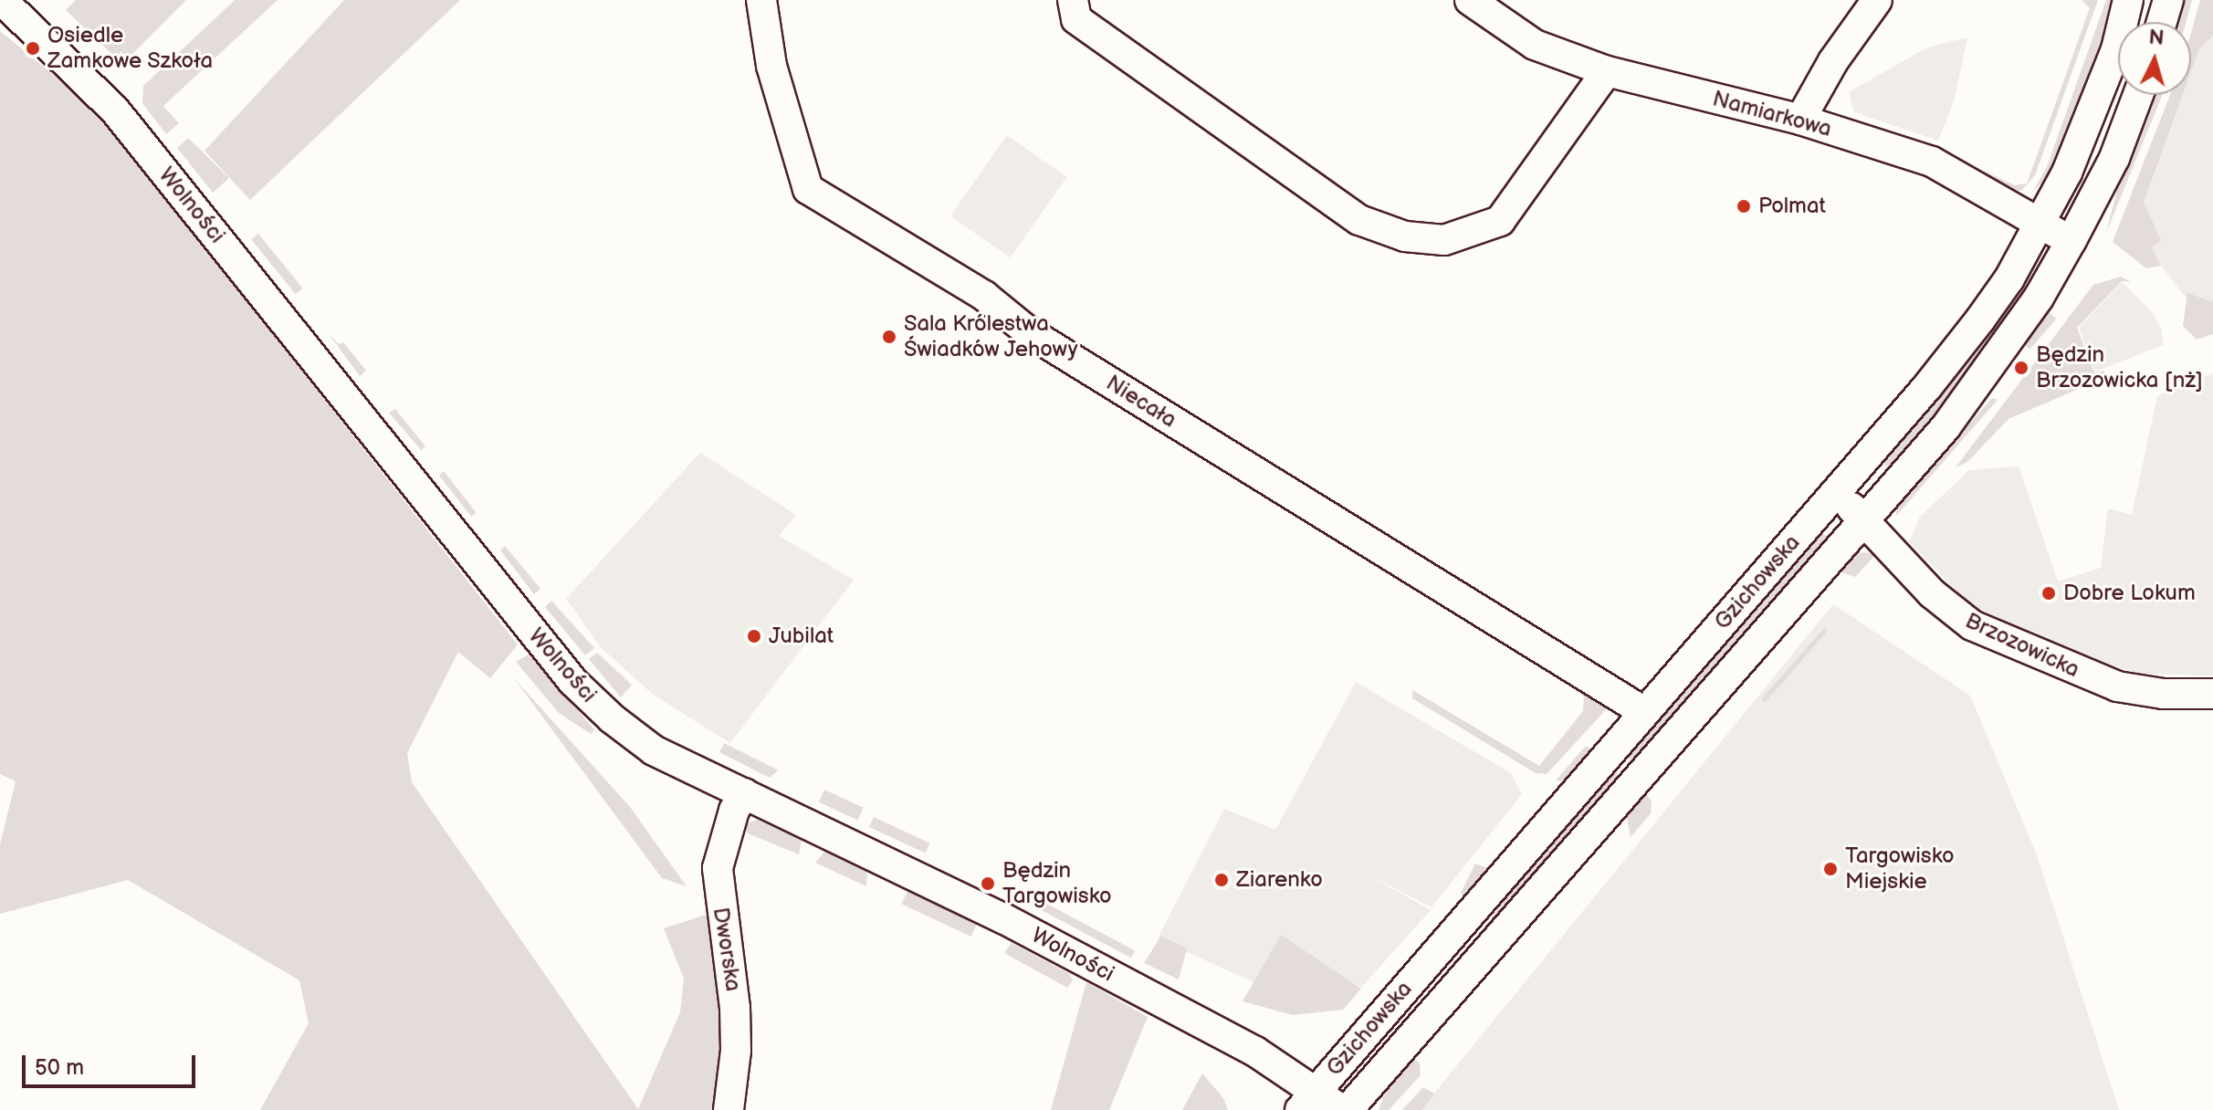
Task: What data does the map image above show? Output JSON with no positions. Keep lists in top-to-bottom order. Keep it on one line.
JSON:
{"streets":{"street":["Namiarkowa","Wolności","Niecała","Gzichowska","Brzozowicka","Dworska"]},"crossings":[["Namiarkowa","Gzichowska"],["Wolności","Gzichowska"],["Wolności","Dworska"],["Niecała","Gzichowska"],["Gzichowska","Brzozowicka"]],"places":["Osiedle Zamkowe Szkoła","Polmat","Sala Królestwa Świadków Jehowy","Będzin Brzozowicka [nż]","Dobre Lokum","Jubilat","Targowisko Miejskie","Ziarenko","Będzin Targowisko"],"scale_bar":"50 m","north":"top"}
